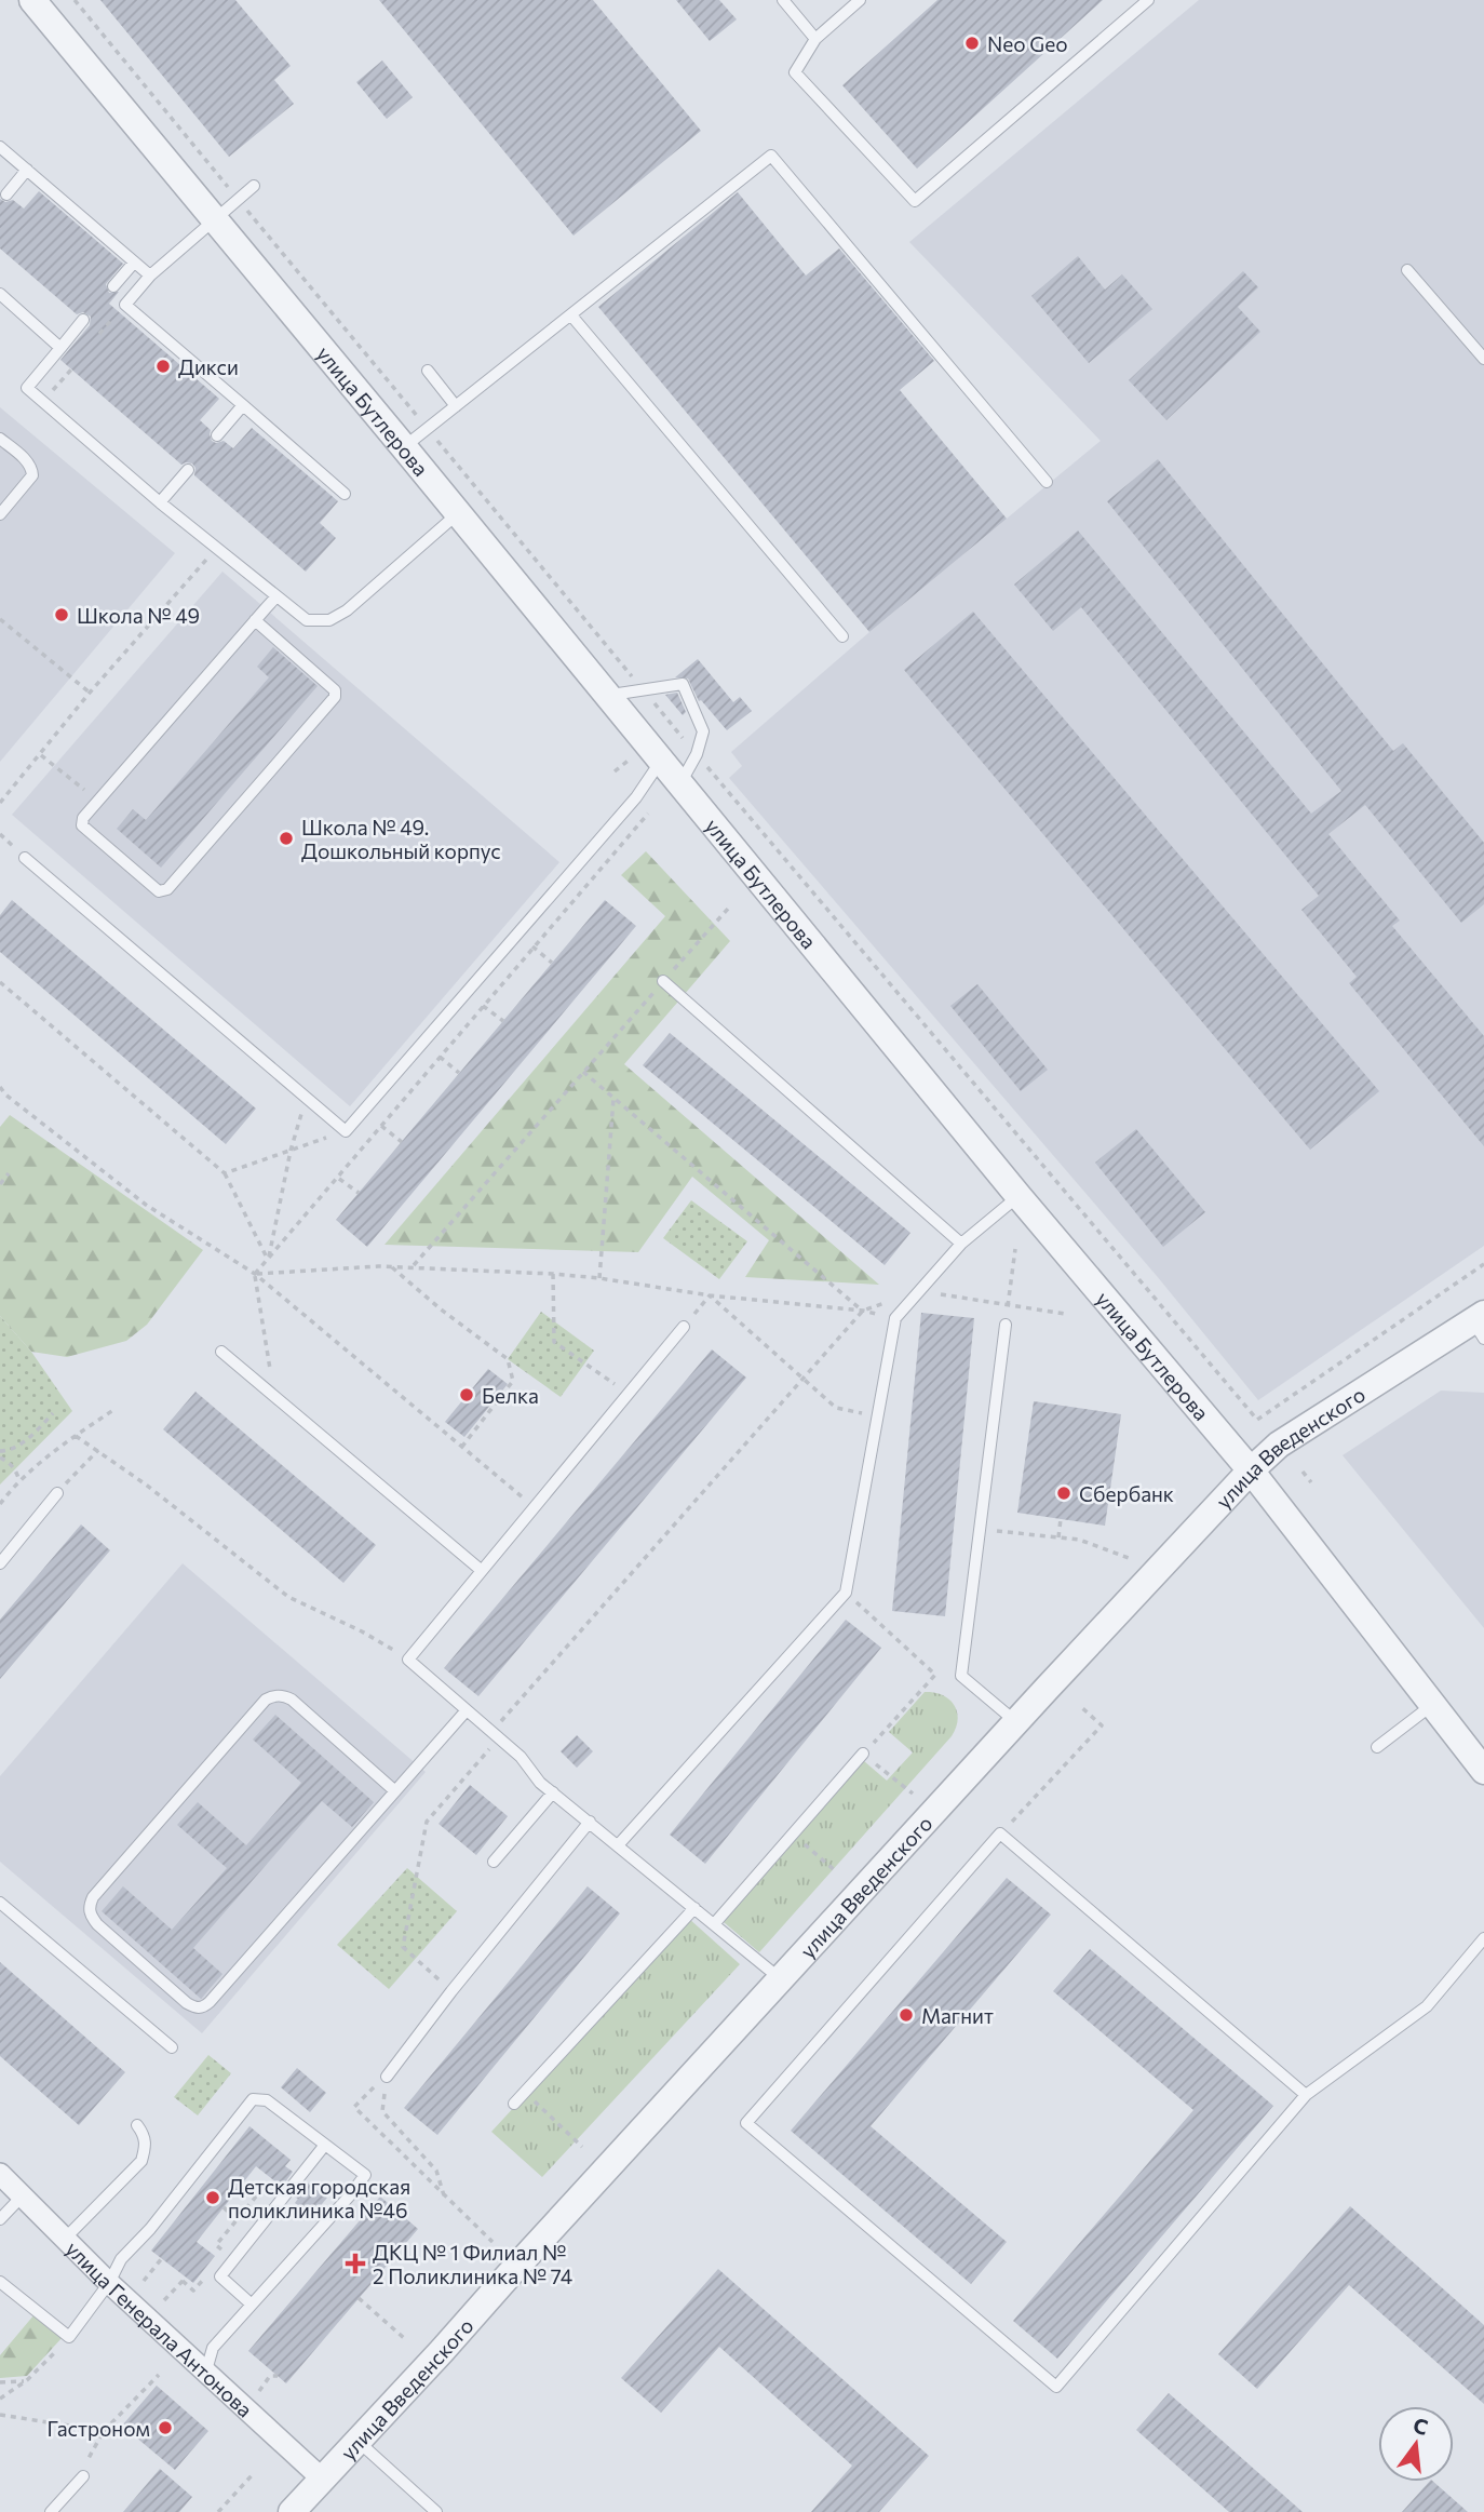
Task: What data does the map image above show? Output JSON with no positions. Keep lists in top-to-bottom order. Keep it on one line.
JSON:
{"streets":{"street":["улица Бутлерова","улица Введенского","улица Генерала Антонова"]},"crossings":[["улица Бутлерова","улица Введенского"],["улица Введенского","улица Генерала Антонова"]],"places":{"other":["Neo Geo","Дикси","Школа № 49","Школа № 49. Дошкольный корпус","Белка","Сбербанк","Магнит","Детская городская поликлиника №46","Гастроном"],"health":["ДКЦ № 1 Филиал № 2 Поликлиника № 74"]},"north":"top"}
